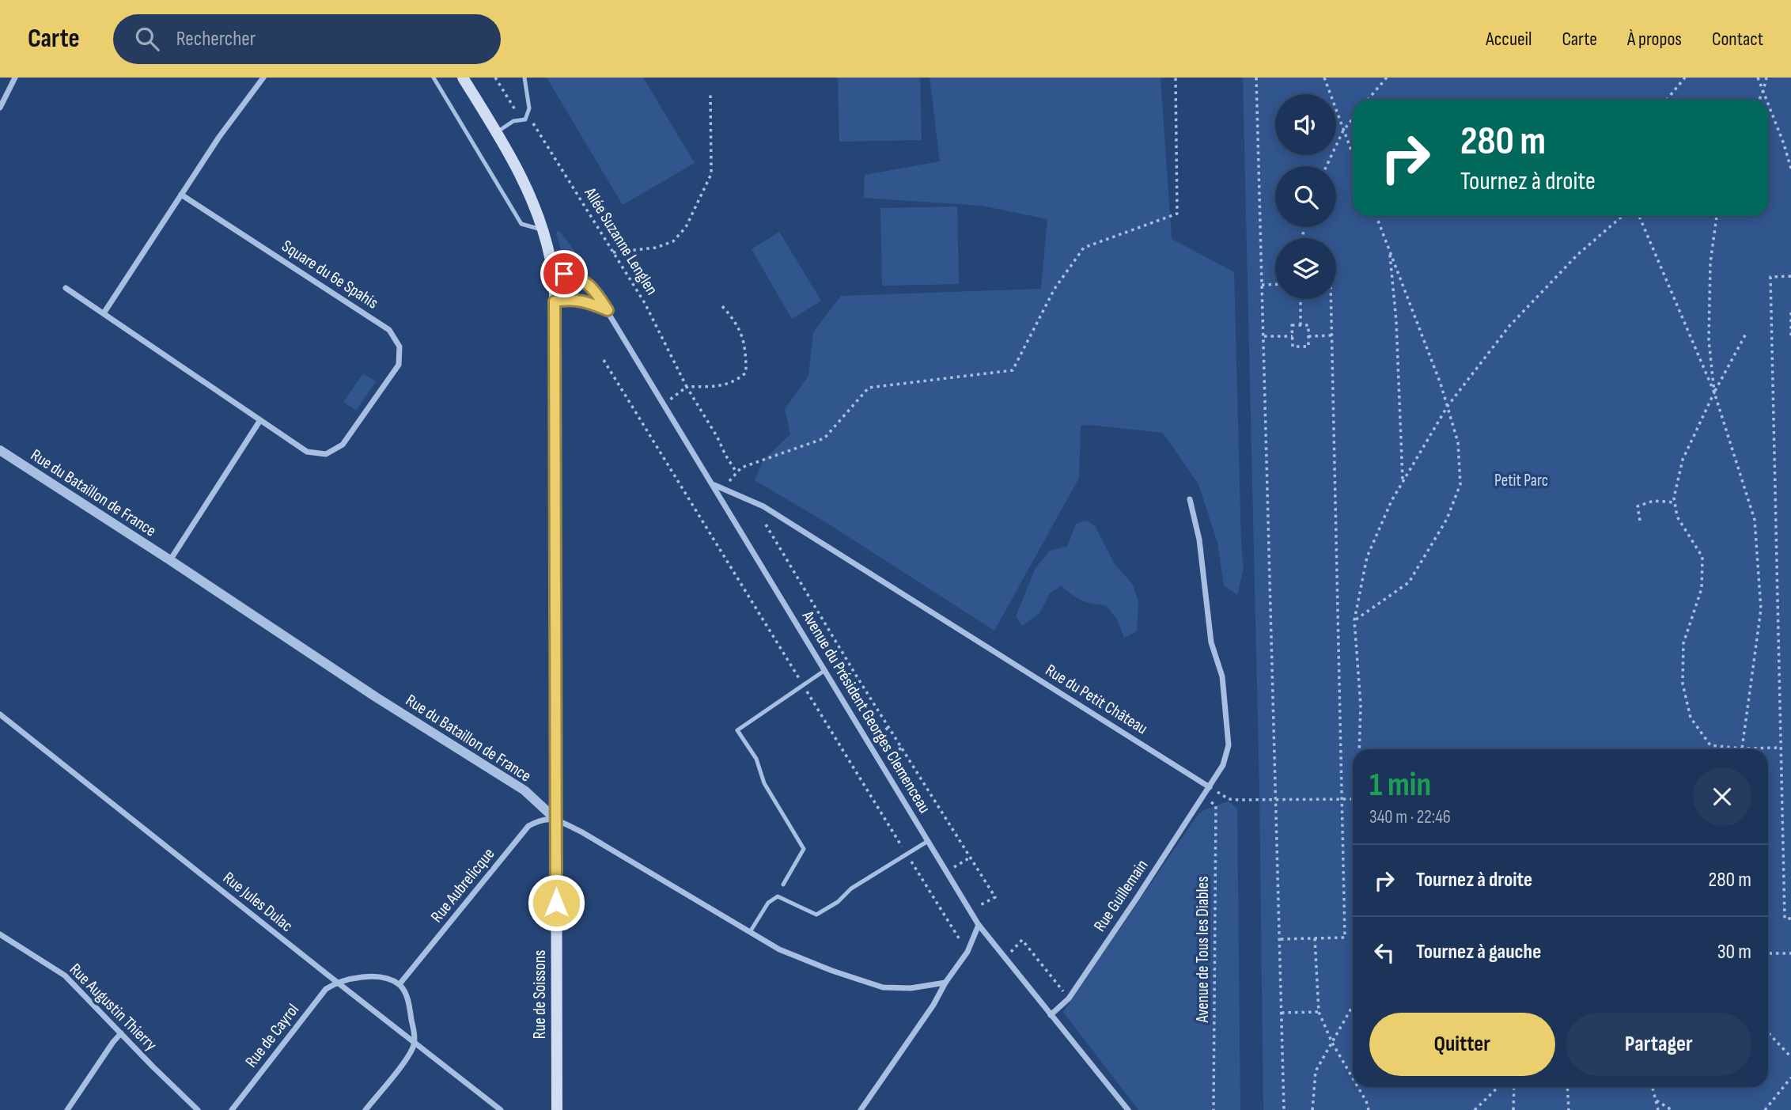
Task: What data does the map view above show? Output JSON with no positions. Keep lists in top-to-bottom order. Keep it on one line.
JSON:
{"streets":{"main road":["Rue de Soissons"],"street":["Square du 6e Spahis","Rue du Bataillon de France","Rue du Petit Château","Avenue du Président Georges Clemenceau","Rue Aubrelicque","Rue Guillemain","Rue Jules Dulac","Rue Augustin Thierry","Rue de Cayrol"],"path":["Allée Suzanne Lenglen","Avenue de Tous les Diables"]},"crossings":[["Rue du Bataillon de France","Rue Aubrelicque"],["Rue du Bataillon de France","Rue de Soissons"],["Rue du Petit Château","Avenue du Président Georges Clemenceau"],["Rue du Petit Château","Rue Guillemain"],["Avenue du Président Georges Clemenceau","Rue Guillemain"],["Avenue du Président Georges Clemenceau","Rue de Soissons"],["Rue Aubrelicque","Rue de Soissons"],["Rue Guillemain","Avenue de Tous les Diables"],["Rue Jules Dulac","Rue de Cayrol"]],"parks":["Petit Parc"],"page":{"header":"Carte","search":"Rechercher","nav":["Accueil","Carte","À propos","Contact"],"turn":["280 m","Tournez à droite"],"heading":["1 min","340 m · 22:46"],"list":[{"name":"Tournez à droite","value":"280 m"},{"name":"Tournez à gauche","value":"30 m"}],"buttons":["Quitter","Partager"]}}
